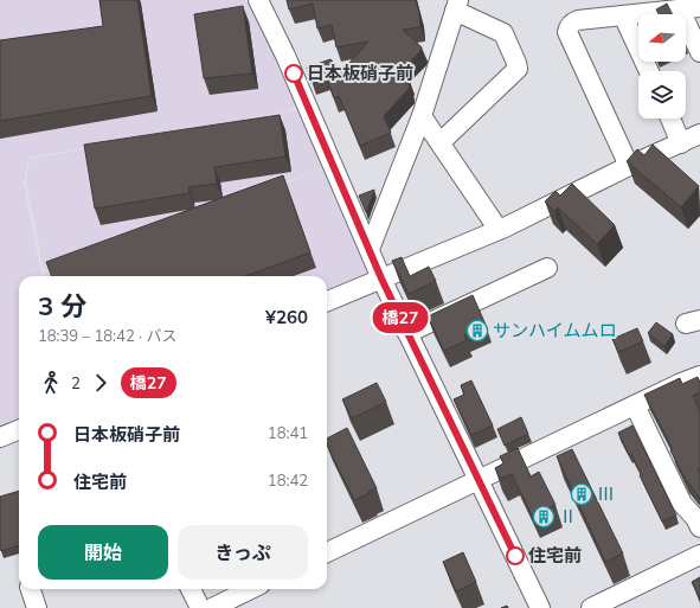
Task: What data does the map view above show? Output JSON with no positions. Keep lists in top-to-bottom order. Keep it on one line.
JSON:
{"places":{"other":["日本板硝子前","住宅前"],"building":["サンハイムムロ","Ⅲ","Ⅱ"]},"lines":["bus line 橋27"],"north":"left","page":{"on_map":"橋27","heading":["3 分","18:39 – 18:42 · バス","¥260"],"legs":["2","橋27"],"list":[{"name":"日本板硝子前","value":"18:41"},{"name":"住宅前","value":"18:42"}],"buttons":["開始","きっぷ"]}}
